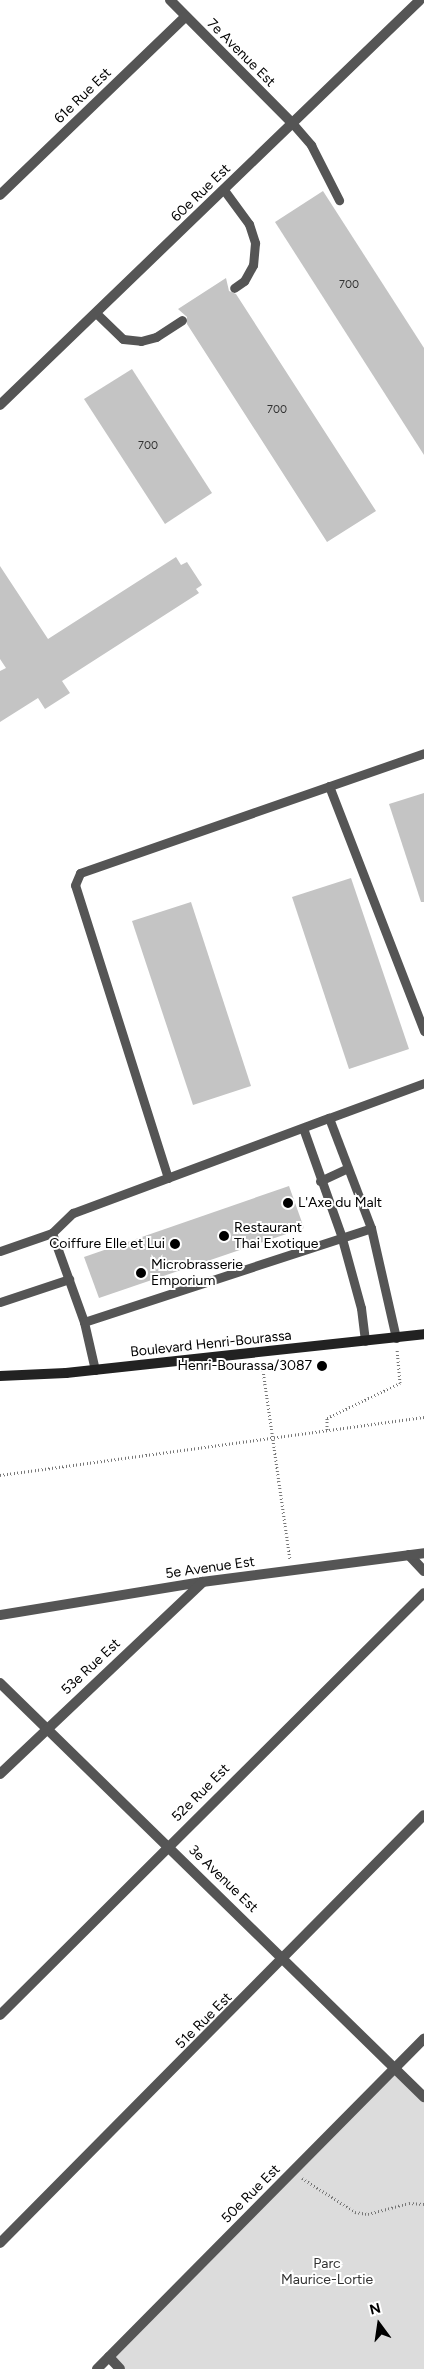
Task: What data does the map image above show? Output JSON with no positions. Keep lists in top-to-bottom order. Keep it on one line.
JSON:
{"streets":{"main road":["Boulevard Henri-Bourassa"],"street":["7e Avenue Est","61e Rue Est","60e Rue Est","5e Avenue Est","53e Rue Est","52e Rue Est","3e Avenue Est","51e Rue Est","50e Rue Est"]},"crossings":[["7e Avenue Est","61e Rue Est"],["7e Avenue Est","60e Rue Est"],["5e Avenue Est","53e Rue Est"],["53e Rue Est","3e Avenue Est"],["52e Rue Est","3e Avenue Est"],["3e Avenue Est","51e Rue Est"],["3e Avenue Est","50e Rue Est"]],"parks":["Parc Maurice-Lortie"],"places":["L'Axe du Malt","Restaurant Thai Exotique","Coiffure Elle et Lui","Microbrasserie Emporium","Henri-Bourassa/3087"],"house_numbers":["700","700","700"],"north":"top"}
